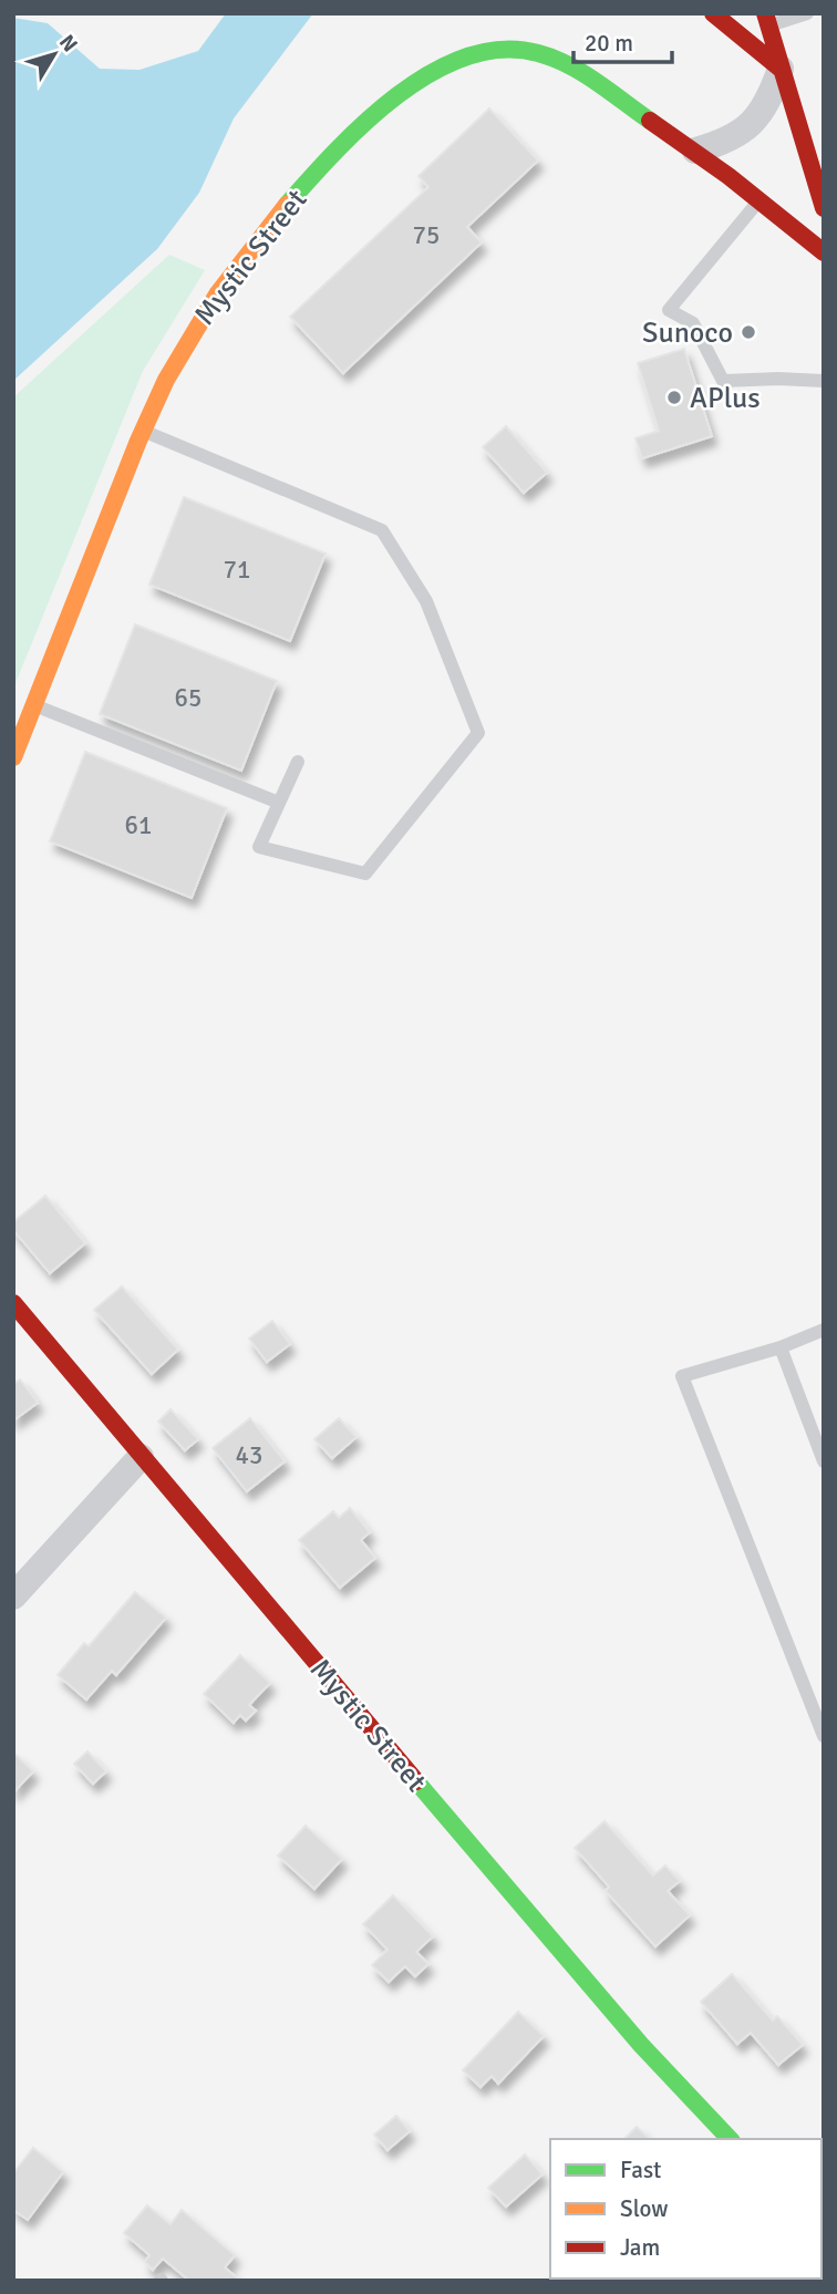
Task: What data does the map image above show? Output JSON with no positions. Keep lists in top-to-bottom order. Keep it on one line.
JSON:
{"streets":{"main road":["Mystic Street"]},"places":["Sunoco","APlus"],"house_numbers":["75","71","65","61","43"],"legend":["Fast","Slow","Jam"],"scale_bar":"20 m","north":"top right"}
